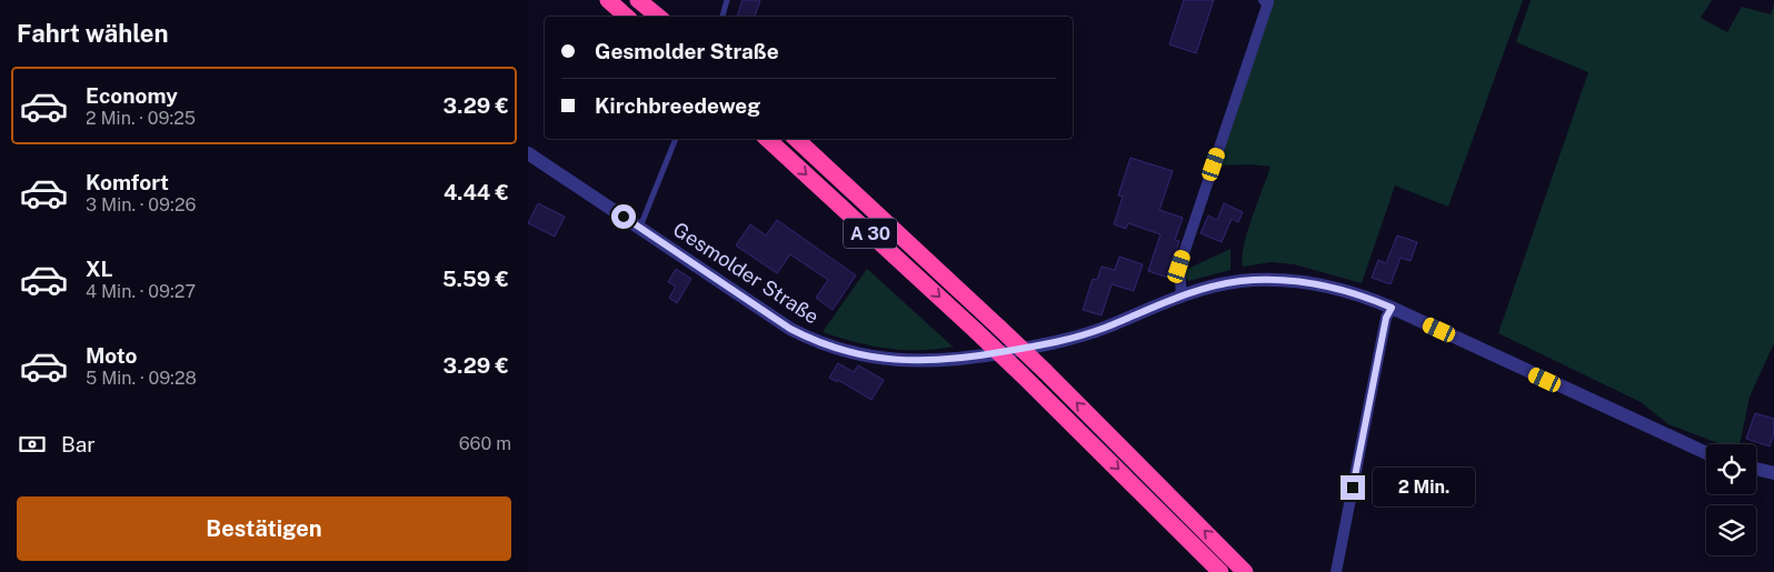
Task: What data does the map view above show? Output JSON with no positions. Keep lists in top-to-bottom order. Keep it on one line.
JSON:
{"streets":{"highway":["A 30"],"street":["Gesmolder Straße"]},"page":{"heading":"Fahrt wählen","banner":["Gesmolder Straße","Kirchbreedeweg"],"list":[{"name":"Economy","note":"2 Min. · 09:25","value":"3.29 €"},{"name":"Komfort","note":"3 Min. · 09:26","value":"4.44 €"},{"name":"XL","note":"4 Min. · 09:27","value":"5.59 €"},{"name":"Moto","note":"5 Min. · 09:28","value":"3.29 €"}],"pay":["Bar","660 m"],"bubble":"2 Min.","buttons":"Bestätigen"}}
